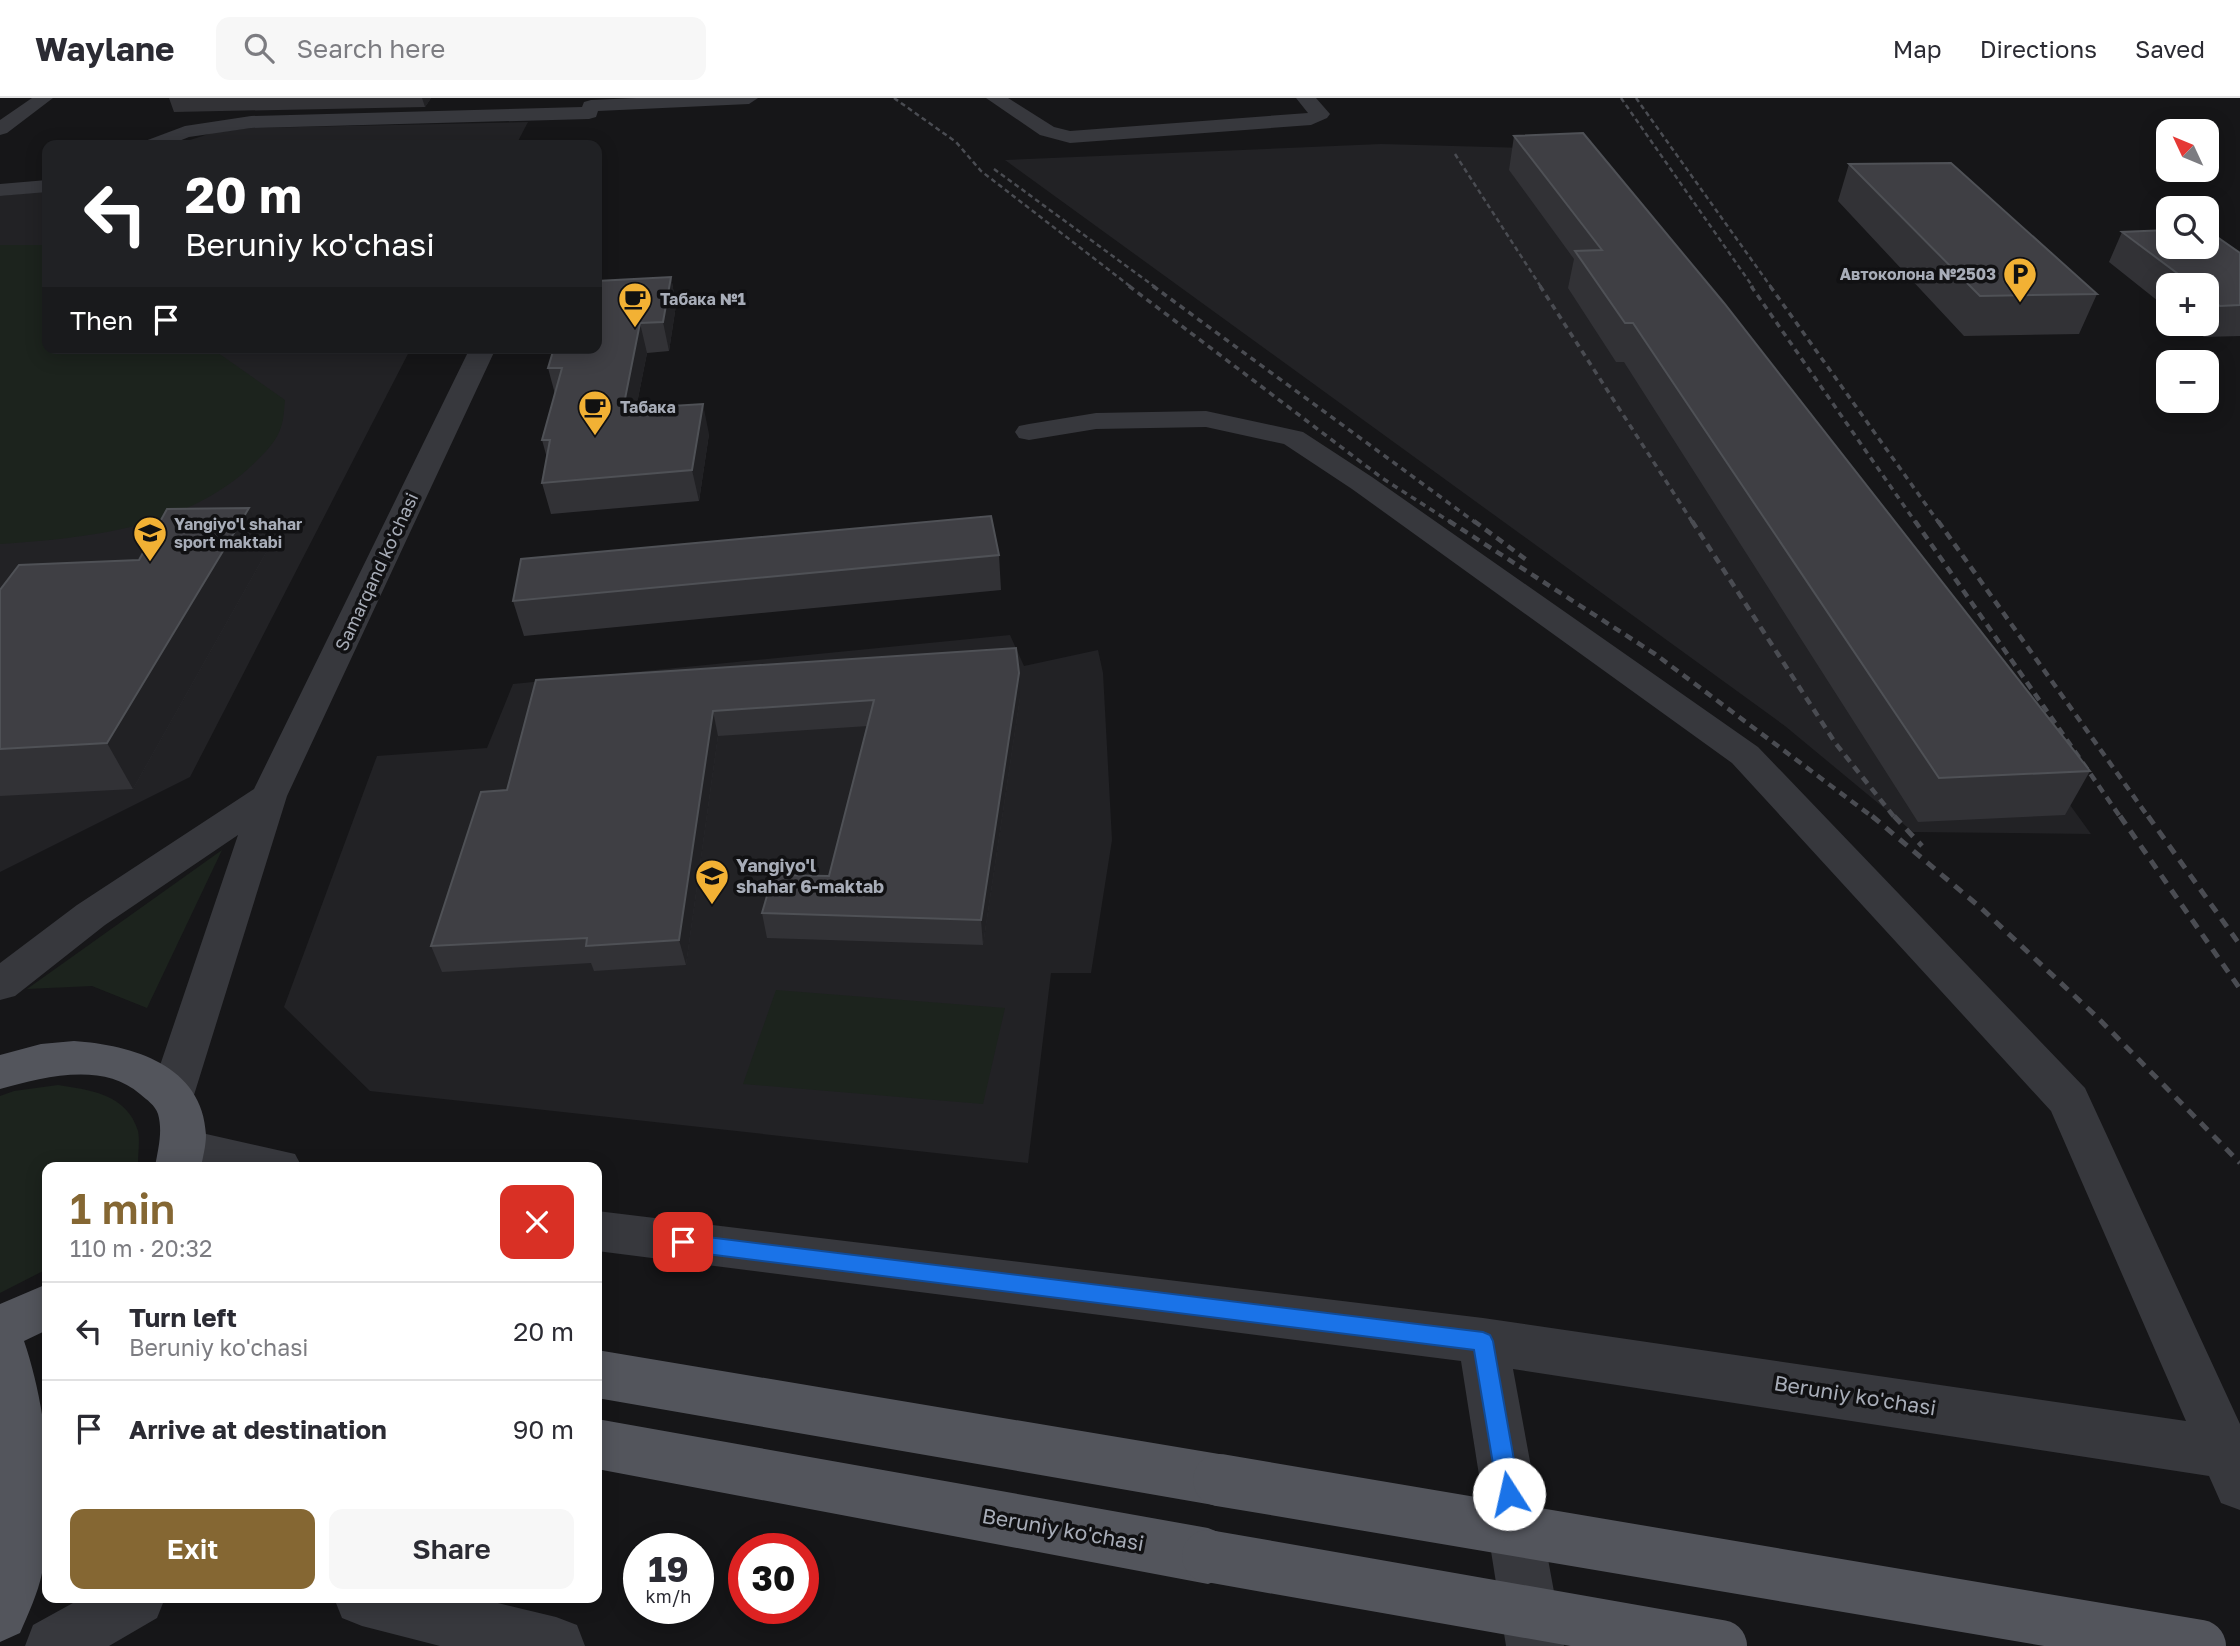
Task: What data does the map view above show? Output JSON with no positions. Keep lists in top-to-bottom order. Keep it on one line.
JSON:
{"streets":{"main road":["Beruniy ko'chasi"],"street":["Samarqand ko'chasi"]},"places":{"parking":["Автоколона №2503"],"cafe":["Табака №1","Табака"],"school or university":["Yangiyo'l shahar sport maktabi","Yangiyo'l shahar 6-maktab"]},"north":"top left","page":{"header":"Waylane","search":"Search here","nav":["Map","Directions","Saved"],"map_buttons":["+","−"],"turn":["20 m","Beruniy ko'chasi"],"then":"Then","heading":["1 min","110 m · 20:32"],"list":[{"name":"Turn left","note":"Beruniy ko'chasi","value":"20 m"},{"name":"Arrive at destination","value":"90 m"}],"buttons":["Exit","Share"],"speed":"19 km/h","limit":"30"}}
